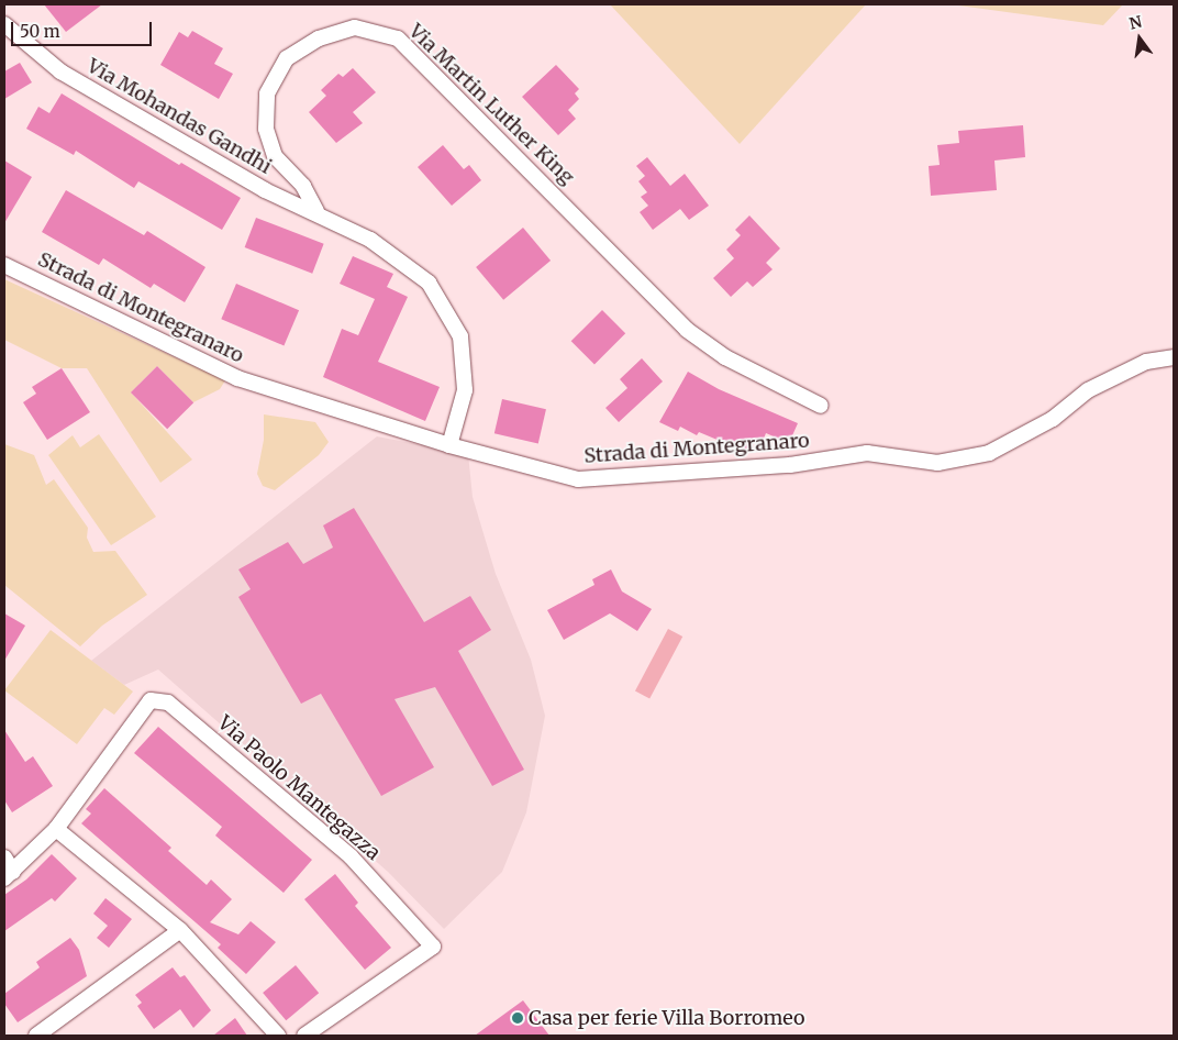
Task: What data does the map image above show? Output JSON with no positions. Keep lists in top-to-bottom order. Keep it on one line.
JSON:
{"streets":{"street":["Via Martin Luther King","Via Mohandas Gandhi","Strada di Montegranaro","Via Paolo Mantegazza"]},"crossings":[["Via Martin Luther King","Via Mohandas Gandhi"]],"places":["Casa per ferie Villa Borromeo"],"scale_bar":"50 m","north":"top"}
